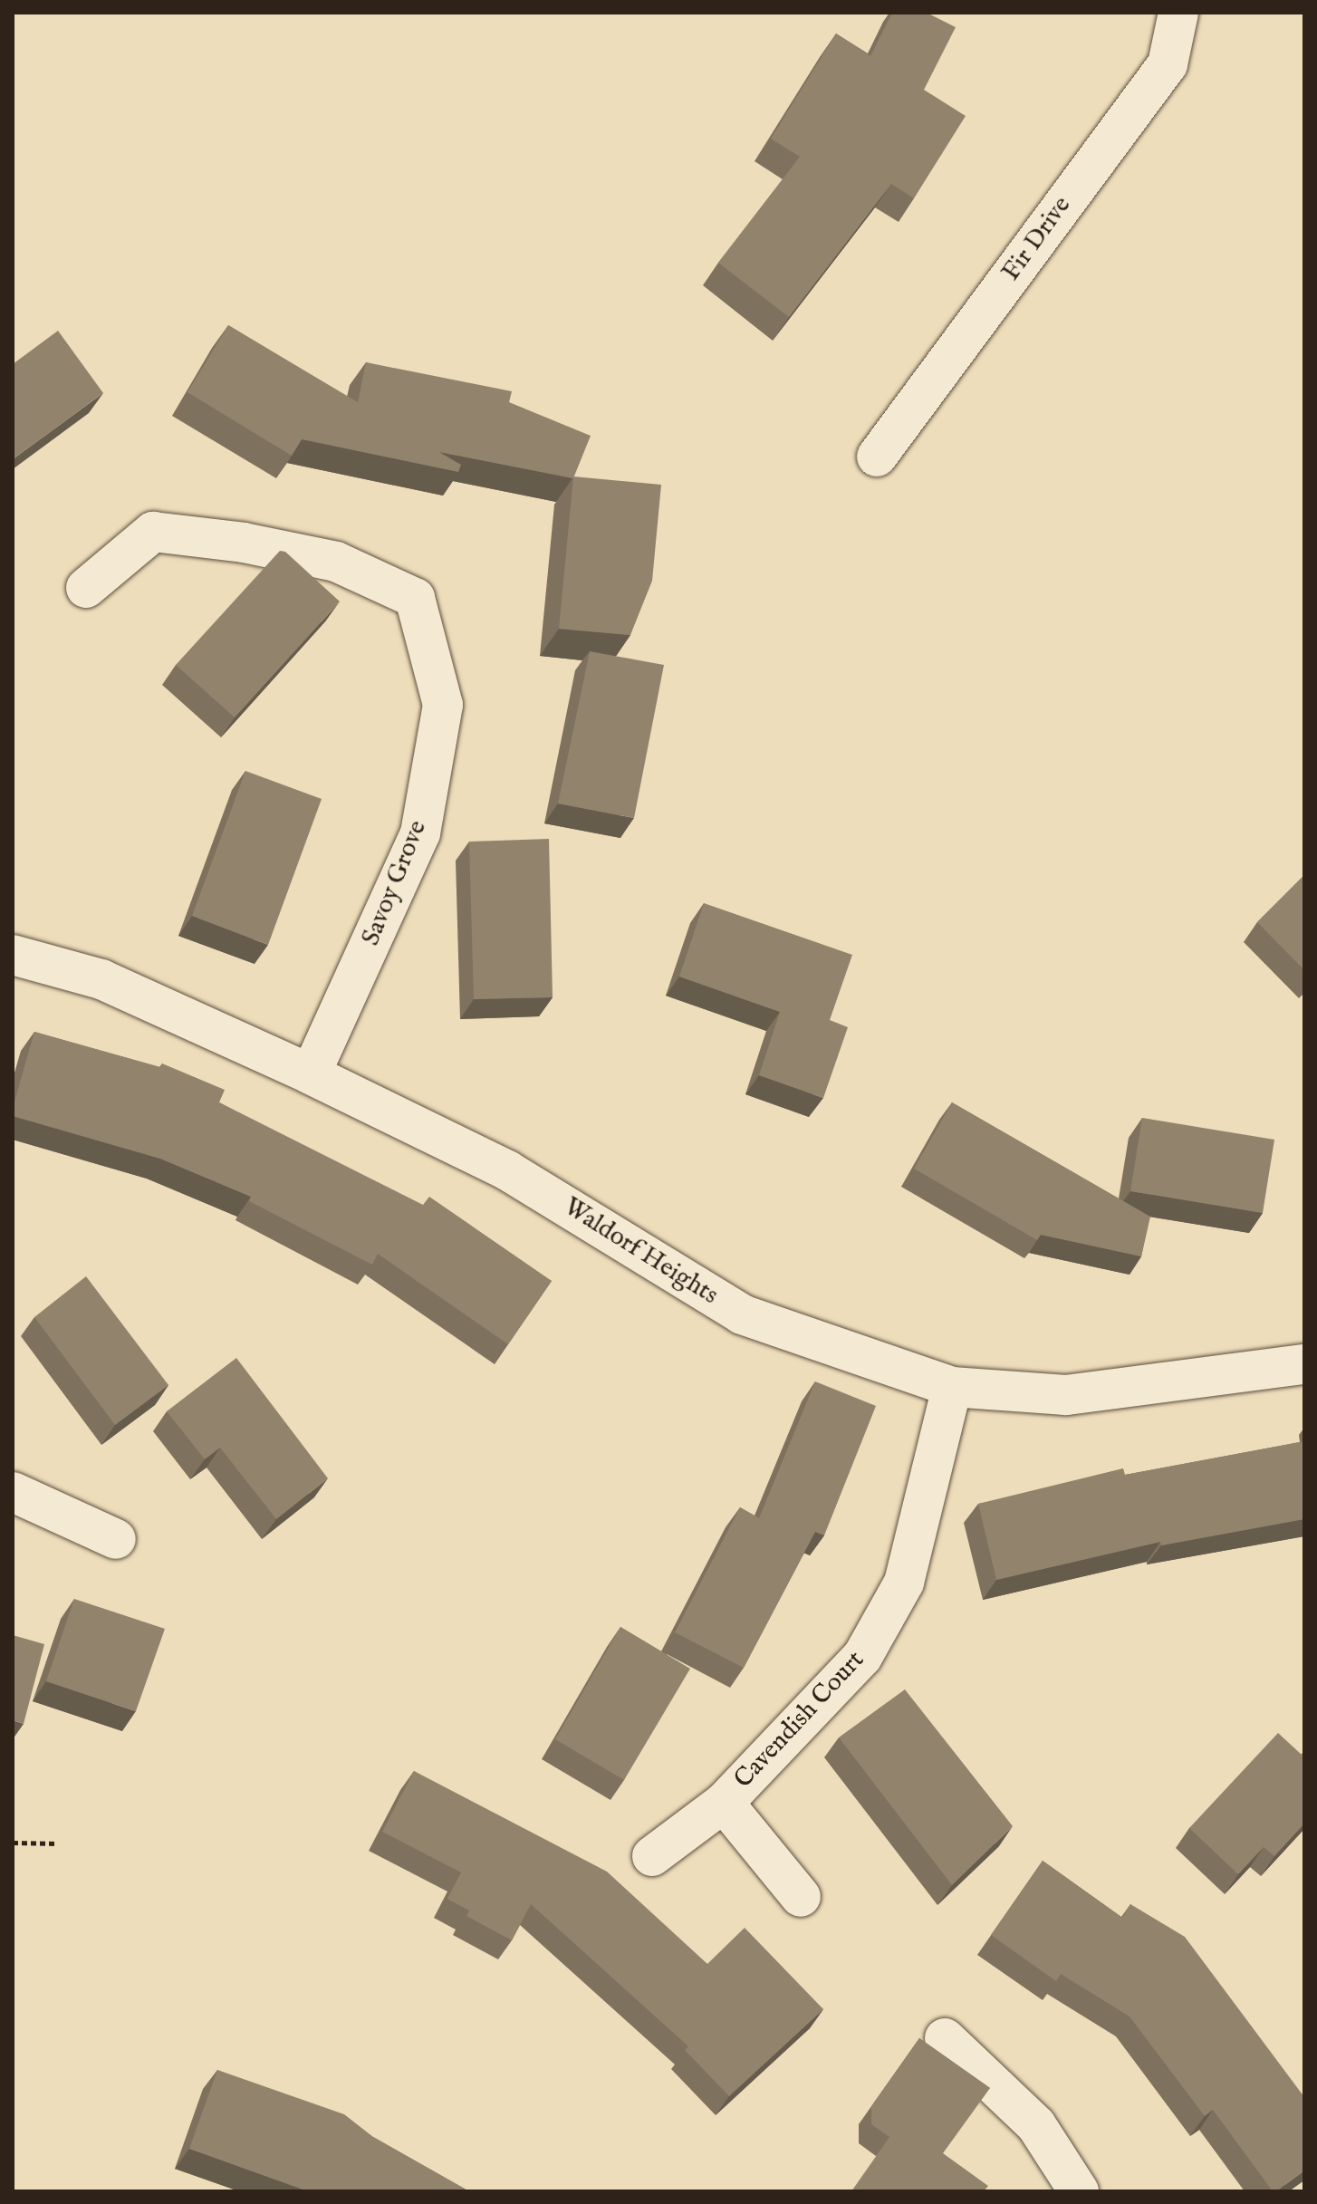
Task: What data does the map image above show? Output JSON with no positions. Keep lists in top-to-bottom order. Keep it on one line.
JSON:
{"streets":{"street":["Fir Drive","Savoy Grove","Waldorf Heights","Cavendish Court"]},"crossings":[["Savoy Grove","Waldorf Heights"],["Waldorf Heights","Cavendish Court"]]}
